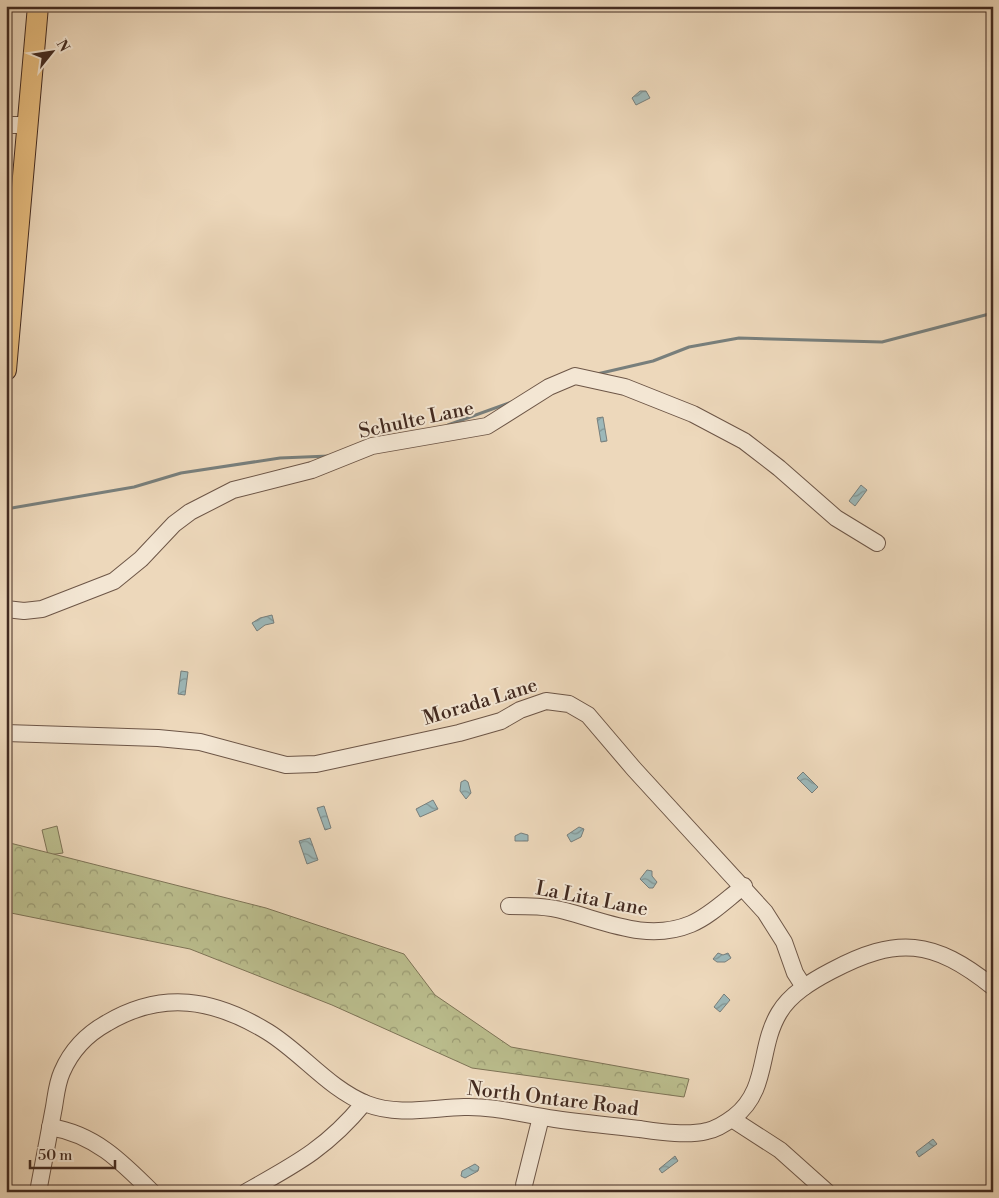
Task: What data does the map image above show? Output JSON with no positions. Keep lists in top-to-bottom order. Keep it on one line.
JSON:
{"streets":{"street":["Schulte Lane","Morada Lane","La Lita Lane","North Ontare Road"]},"crossings":[["Morada Lane","La Lita Lane"],["Morada Lane","North Ontare Road"]],"scale_bar":"50 m","north":"top right"}
